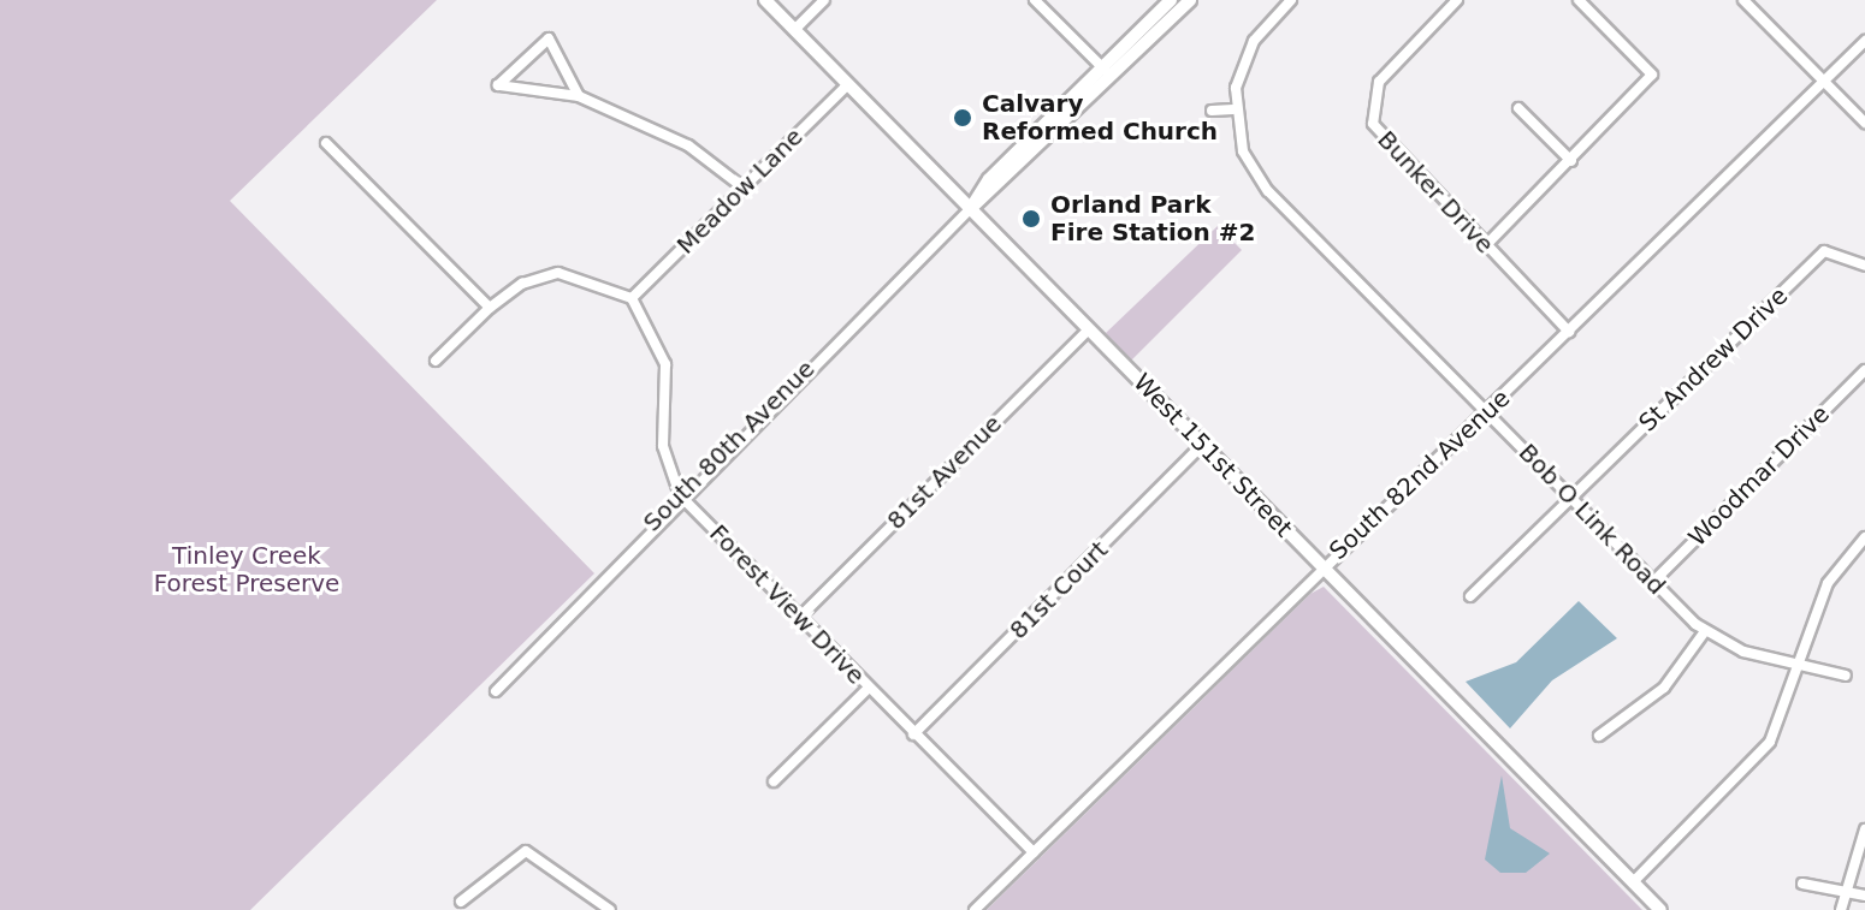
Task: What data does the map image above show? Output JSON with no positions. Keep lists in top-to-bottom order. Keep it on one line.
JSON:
{"streets":{"street":["Meadow Lane","Bunker Drive","St Andrew Drive","South 80th Avenue","West 151st Street","81st Avenue","South 82nd Avenue","Woodmar Drive","Bob O Link Road","81st Court","Forest View Drive"]},"crossings":[["Meadow Lane","West 151st Street"],["Meadow Lane","Forest View Drive"],["Bunker Drive","South 82nd Avenue"],["St Andrew Drive","Bob O Link Road"],["South 80th Avenue","West 151st Street"],["South 80th Avenue","Forest View Drive"],["West 151st Street","81st Avenue"],["West 151st Street","South 82nd Avenue"],["West 151st Street","81st Court"],["81st Avenue","Forest View Drive"],["South 82nd Avenue","Bob O Link Road"],["South 82nd Avenue","Forest View Drive"],["Woodmar Drive","Bob O Link Road"],["81st Court","Forest View Drive"]],"parks":["Tinley Creek Forest Preserve"],"places":["Calvary Reformed Church","Orland Park Fire Station #2"]}
